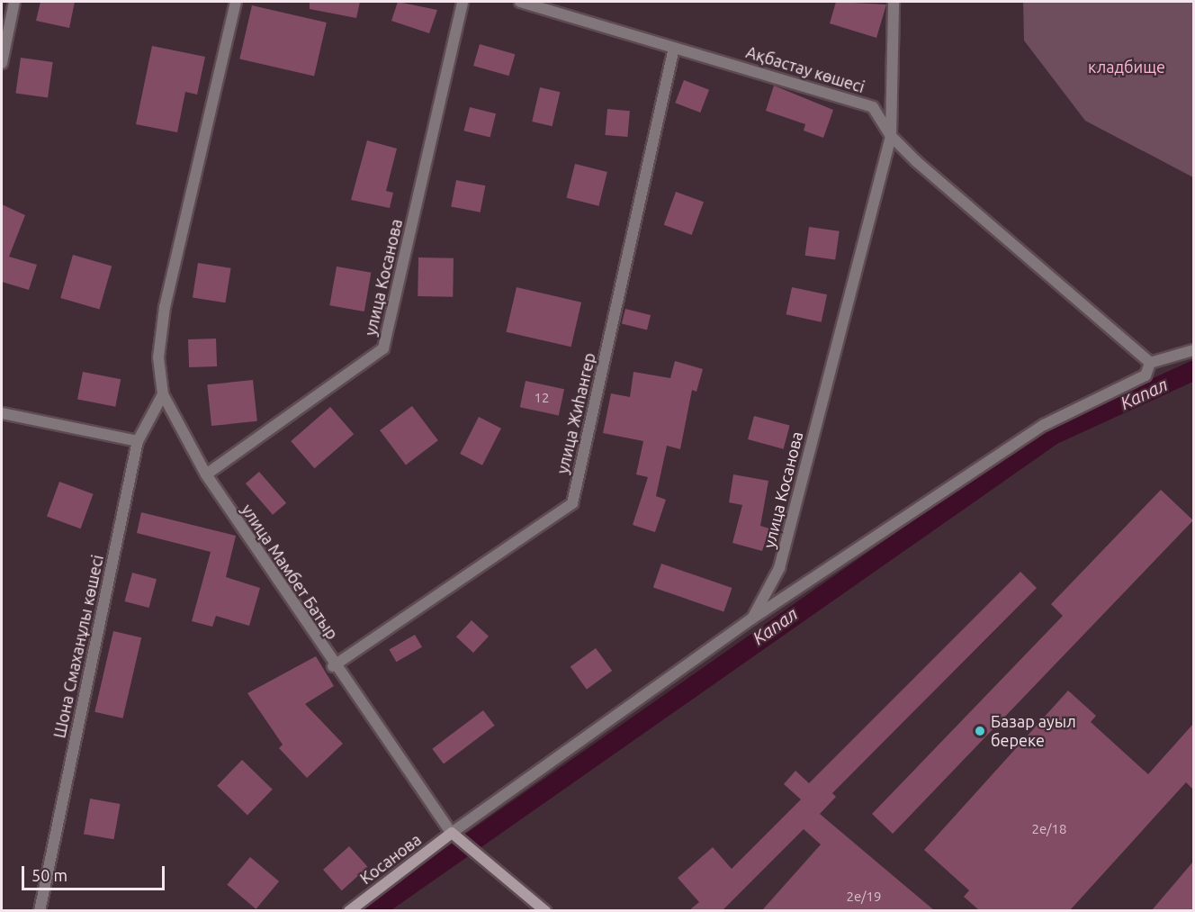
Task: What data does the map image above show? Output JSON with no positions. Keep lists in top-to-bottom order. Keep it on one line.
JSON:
{"streets":{"street":["Ақбастау көшесі","улица Косанова","улица Жиhангер","улица Мамбет Батыр","Шона Смаханұлы көшесі","Косанова"]},"crossings":[["Ақбастау көшесі","улица Косанова"],["Ақбастау көшесі","улица Жиhангер"],["улица Косанова","улица Мамбет Батыр"],["улица Косанова","Косанова"],["улица Жиhангер","улица Мамбет Батыр"],["улица Мамбет Батыр","Шона Смаханұлы көшесі"],["улица Мамбет Батыр","Косанова"]],"water":["Капал"],"parks":["кладбище"],"places":["Базар ауыл береке"],"house_numbers":["12","2е/18","2е/19"],"scale_bar":"50 m"}
